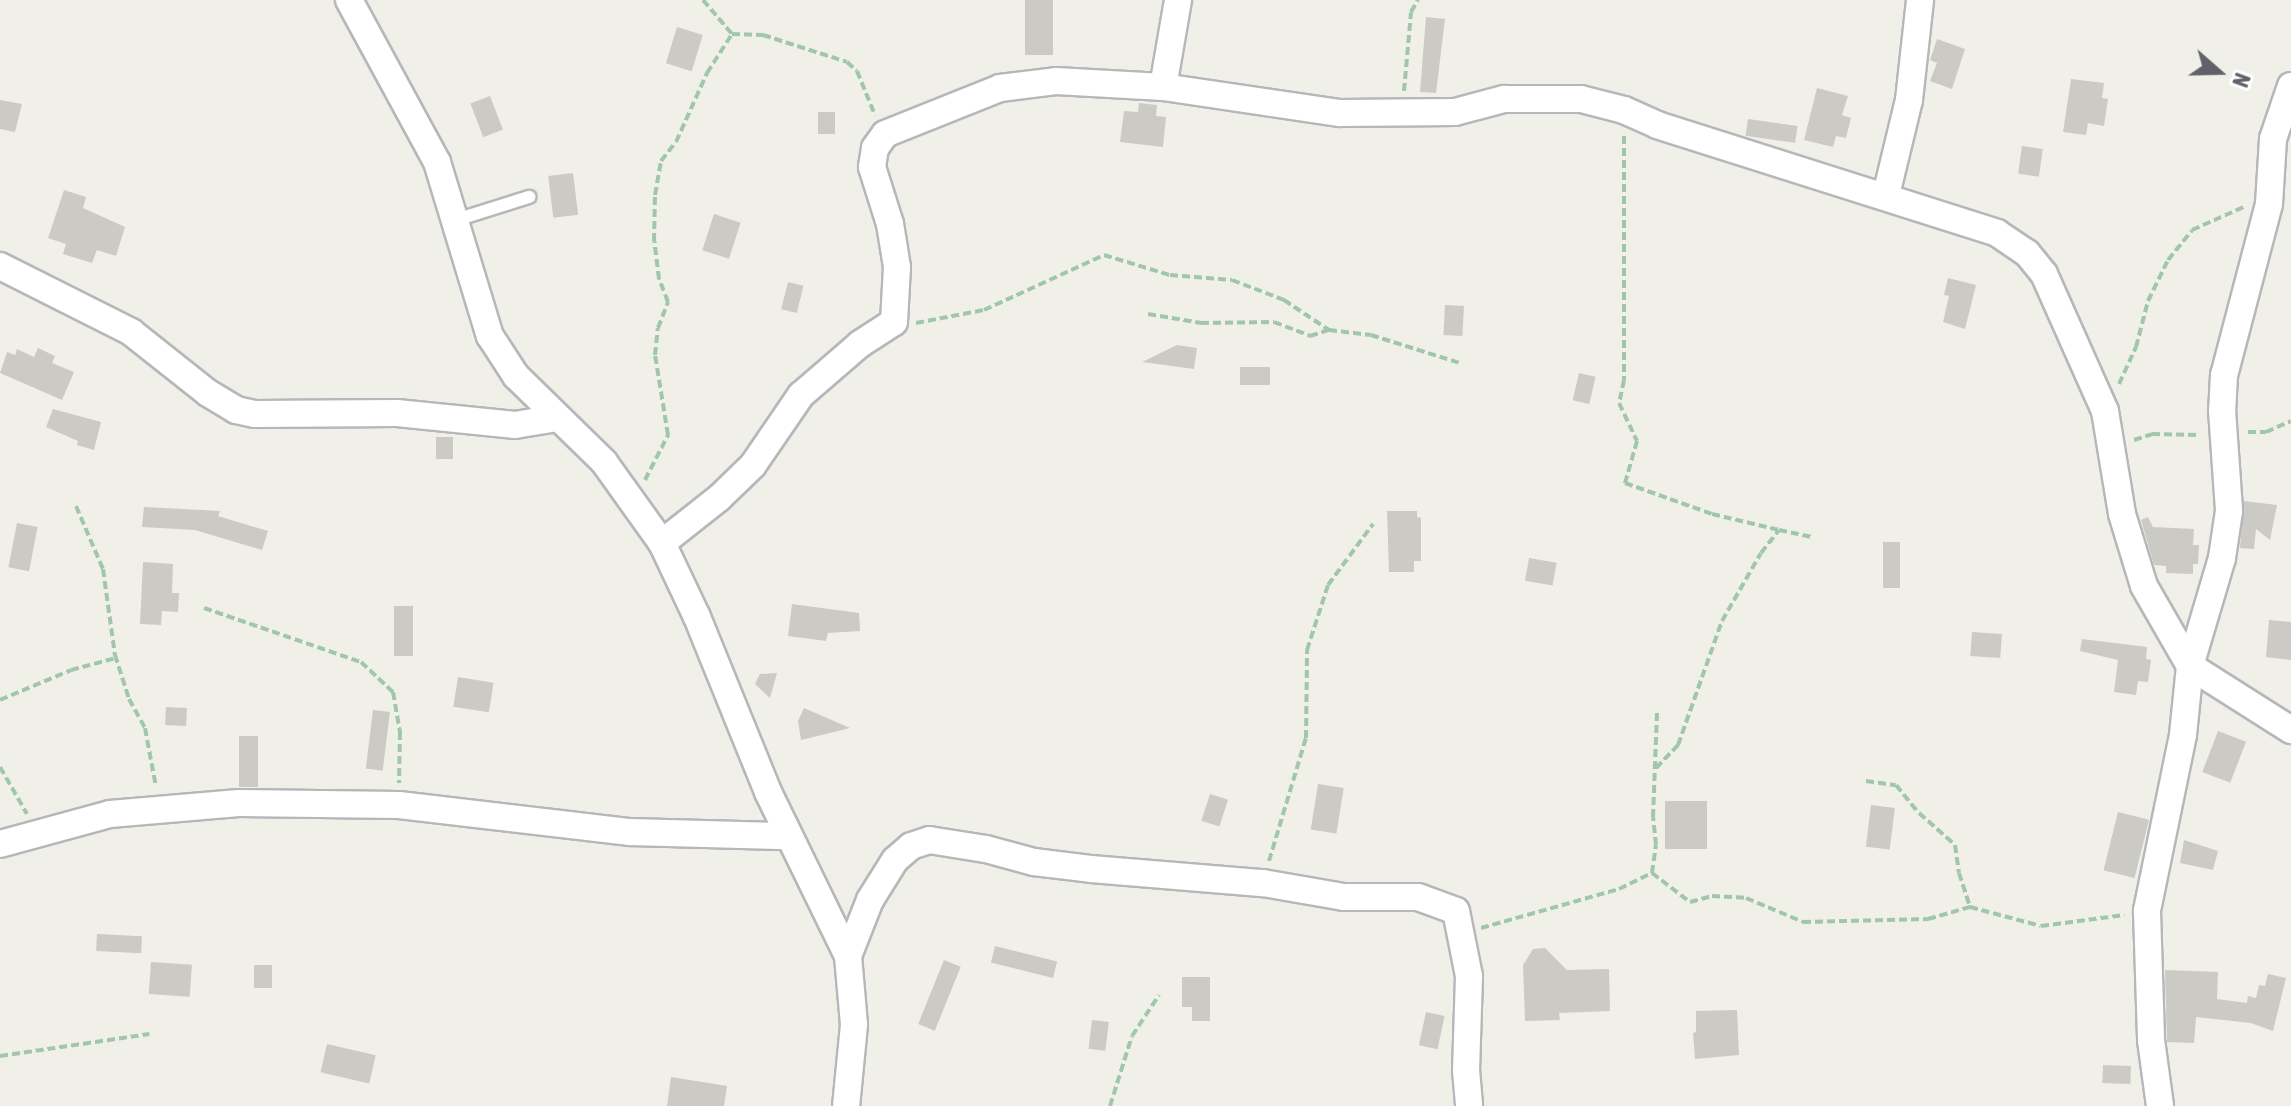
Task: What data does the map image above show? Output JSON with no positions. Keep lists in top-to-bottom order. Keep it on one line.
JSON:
{"north":"right"}
